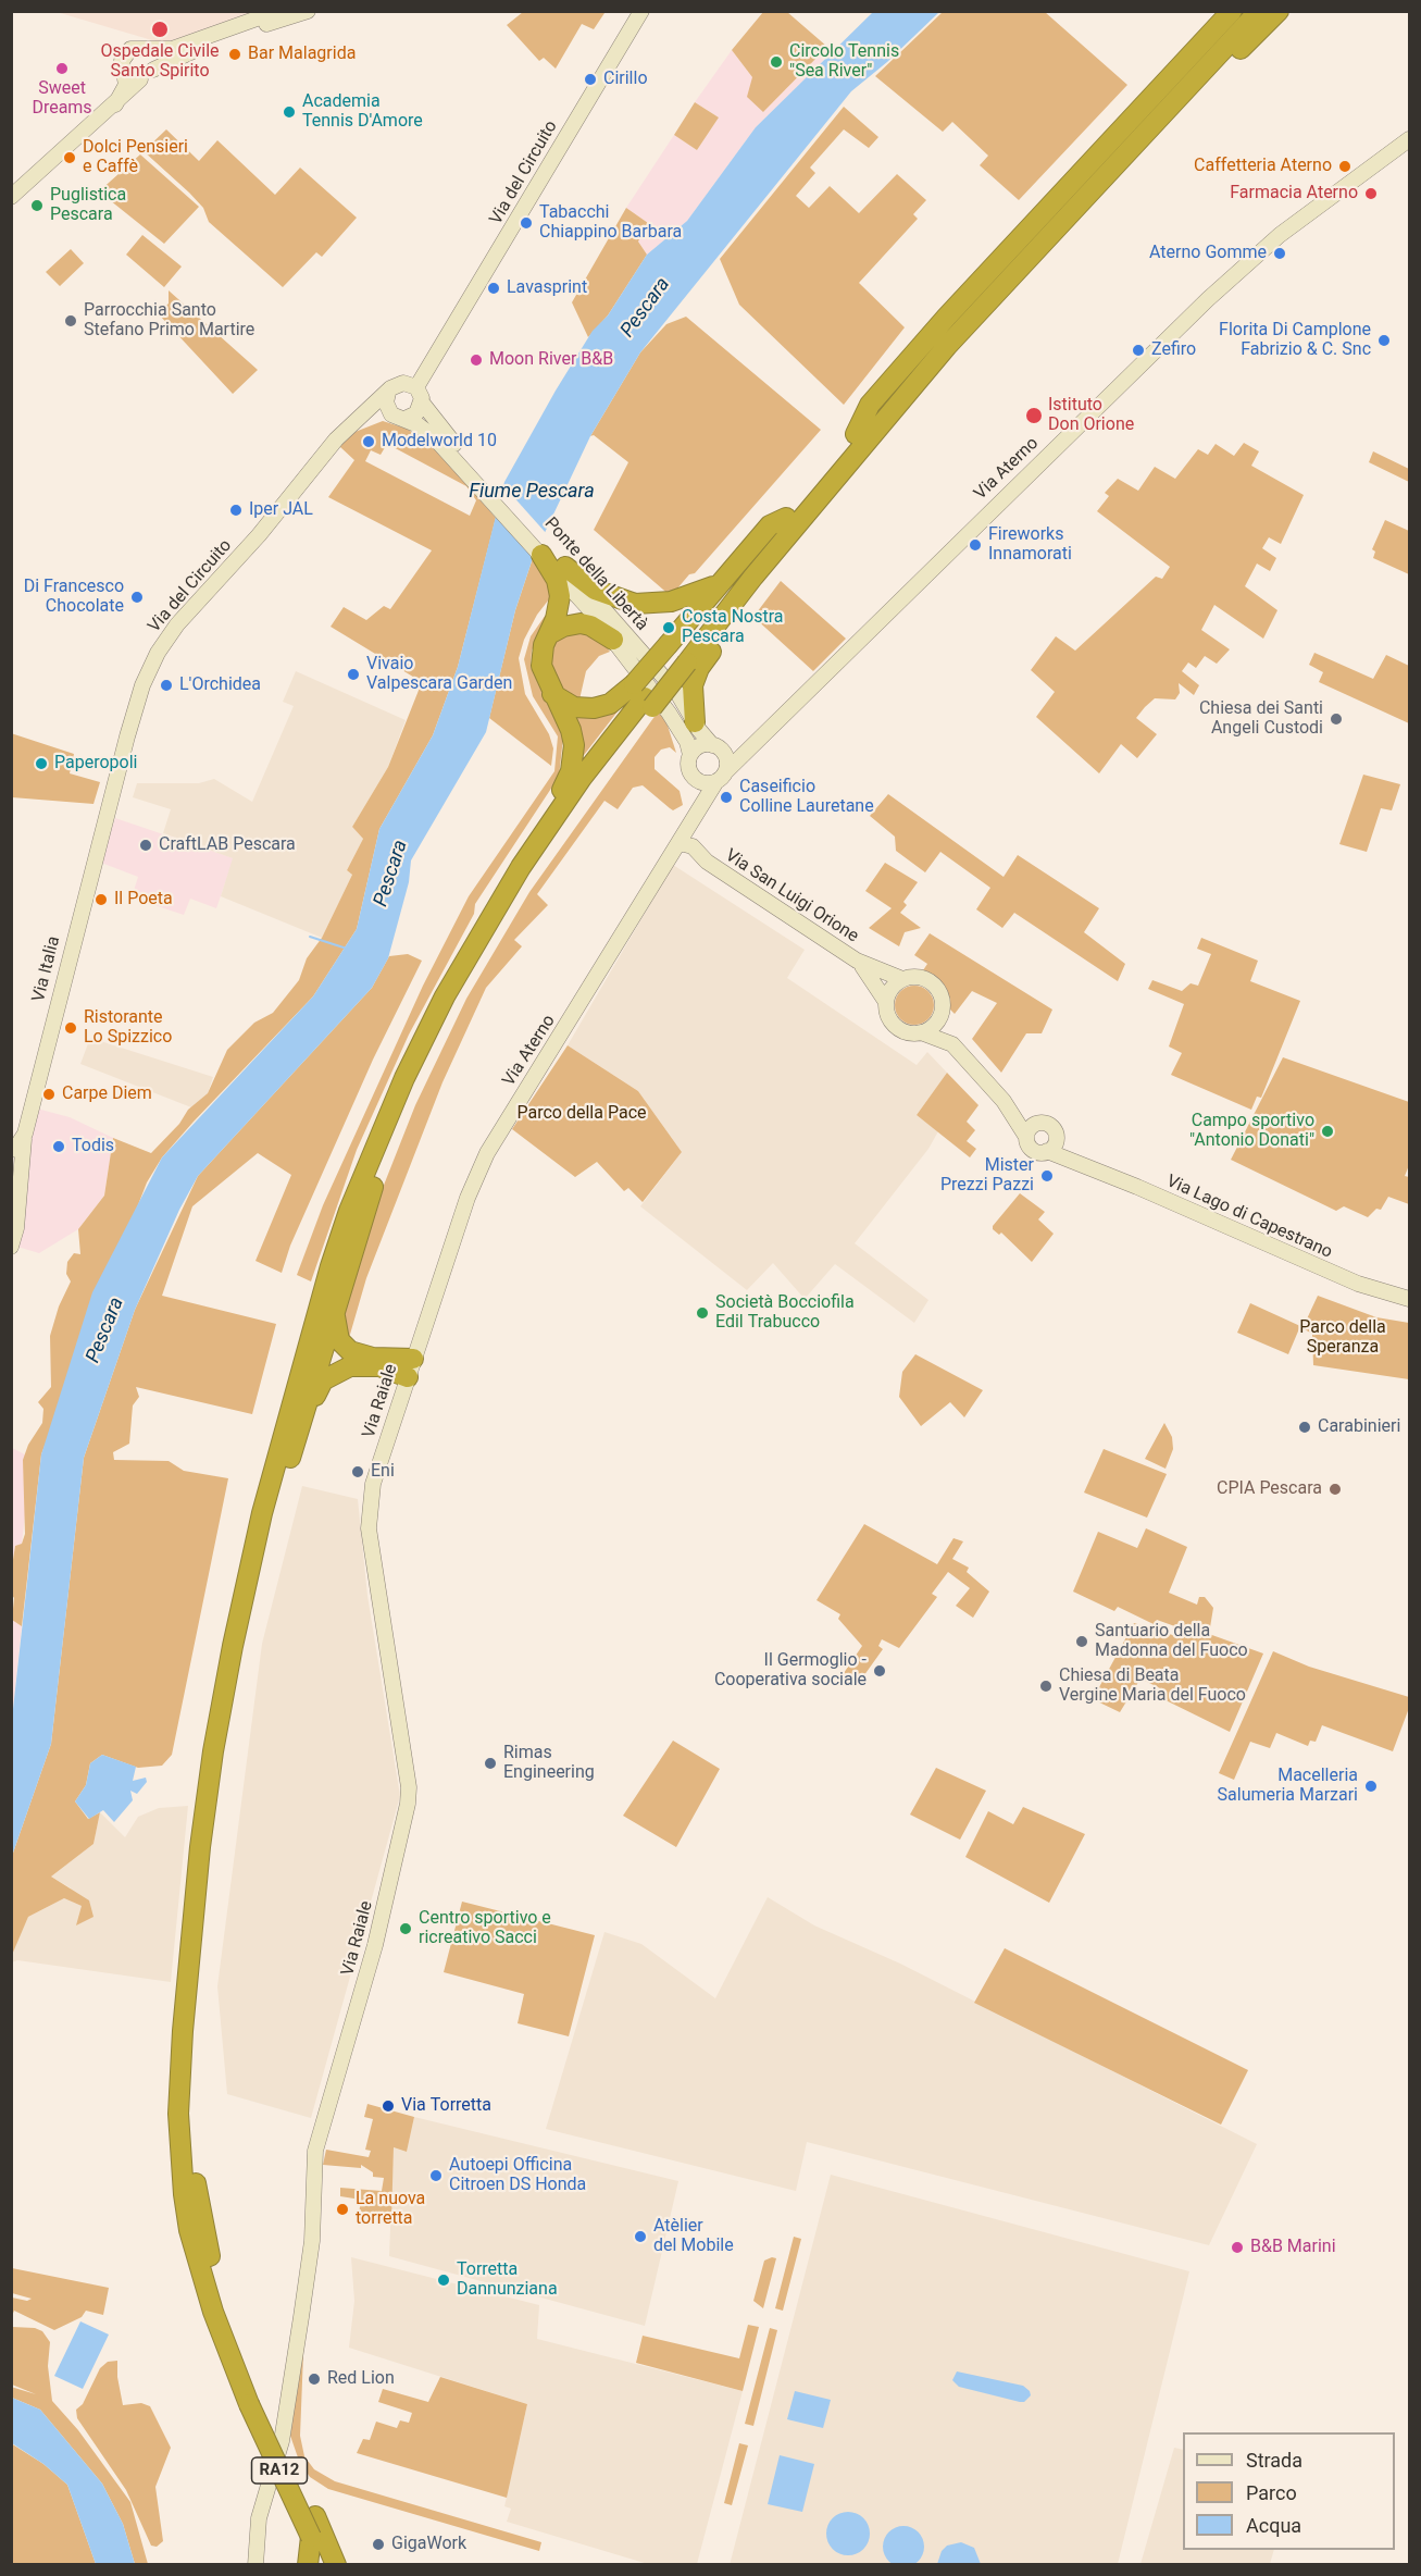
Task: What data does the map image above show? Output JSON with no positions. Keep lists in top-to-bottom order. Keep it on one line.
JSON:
{"streets":{"highway":["RA12"],"main road":["Via del Circuito","Via Aterno","Ponte della Libertà","Via San Luigi Orione","Via Italia","Via Lago di Capestrano","Via Raiale"]},"crossings":[["Via del Circuito","Ponte della Libertà"],["Via del Circuito","Via Italia"],["Via Aterno","Ponte della Libertà"],["Via Aterno","Via San Luigi Orione"],["Via Aterno","Via Raiale"]],"water":["Pescara","Fiume Pescara"],"parks":["Parco della Pace","Parco della Speranza"],"places":["Ospedale Civile Santo Spirito","Bar Malagrida","Circolo Tennis \"Sea River\"","Sweet Dreams","Cirillo","Academia Tennis D'Amore","Dolci Pensieri e Caffè","Caffetteria Aterno","Farmacia Aterno","Puglistica Pescara","Tabacchi Chiappino Barbara","Aterno Gomme","Lavasprint","Parrocchia Santo Stefano Primo Martire","Florita Di Camplone Fabrizio & C. Snc","Zefiro","Moon River B&B","Istituto Don Orione","Modelworld 10","Iper JAL","Fireworks Innamorati","Di Francesco Chocolate","Costa Nostra Pescara","Vivaio Valpescara Garden","L'Orchidea","Chiesa dei Santi Angeli Custodi","Paperopoli","Caseificio Colline Lauretane","CraftLAB Pescara","Il Poeta","Ristorante Lo Spizzico","Carpe Diem","Campo sportivo \"Antonio Donati\"","Todis","Mister Prezzi Pazzi","Società Bocciofila Edil Trabucco","Carabinieri","Eni","CPIA Pescara","Santuario della Madonna del Fuoco","Il Germoglio - Cooperativa sociale","Chiesa di Beata Vergine Maria del Fuoco","Rimas Engineering","Macelleria Salumeria Marzari","Centro sportivo e ricreativo Sacci","Via Torretta","Autoepi Officina Citroen DS Honda","La nuova torretta","Atèlier del Mobile","B&B Marini","Torretta Dannunziana","Red Lion","GigaWork"],"legend":["Strada","Parco","Acqua"]}
